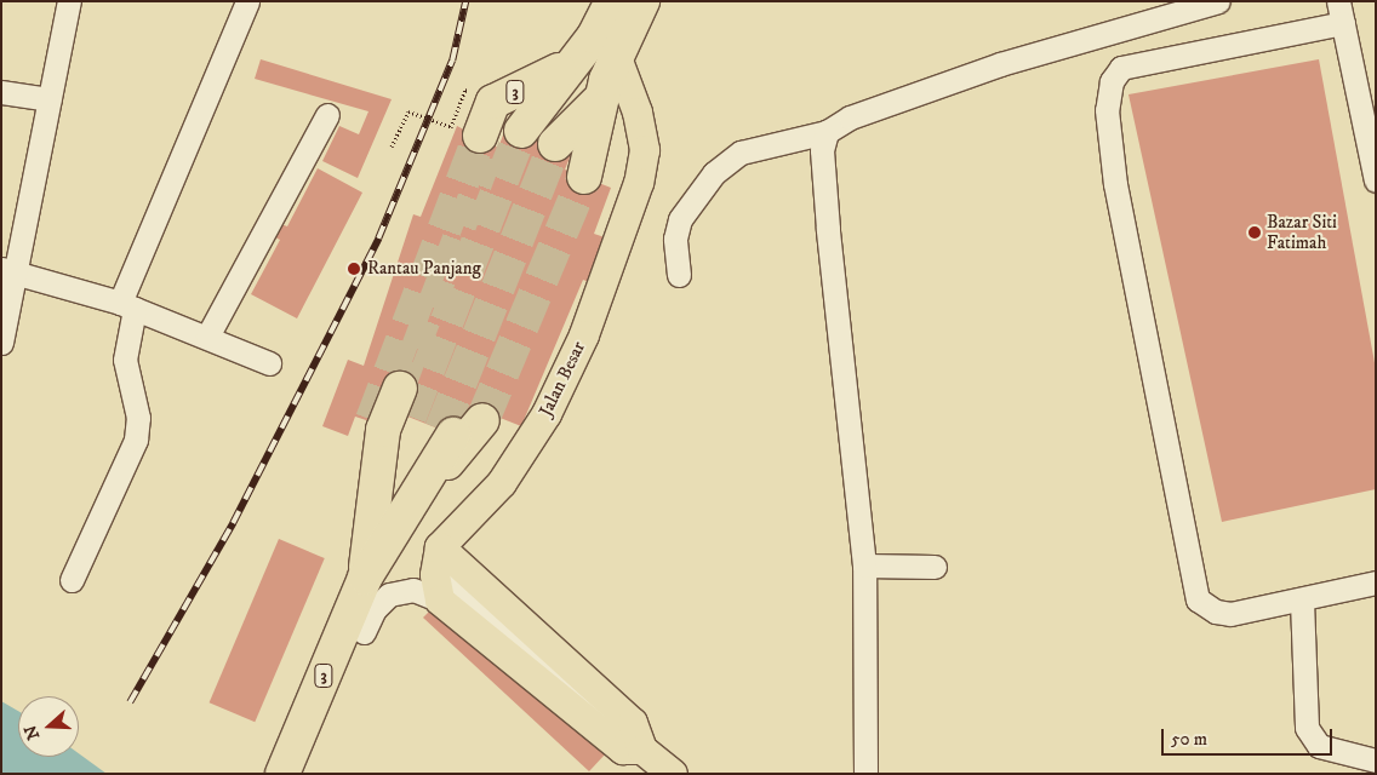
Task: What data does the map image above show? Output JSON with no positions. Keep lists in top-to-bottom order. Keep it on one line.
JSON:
{"streets":{"highway":["3"],"main road":["Jalan Besar"]},"crossings":[["3","Jalan Besar"]],"places":["Bazar Siti Fatimah","Rantau Panjang"],"scale_bar":"50 m","north":"left"}
